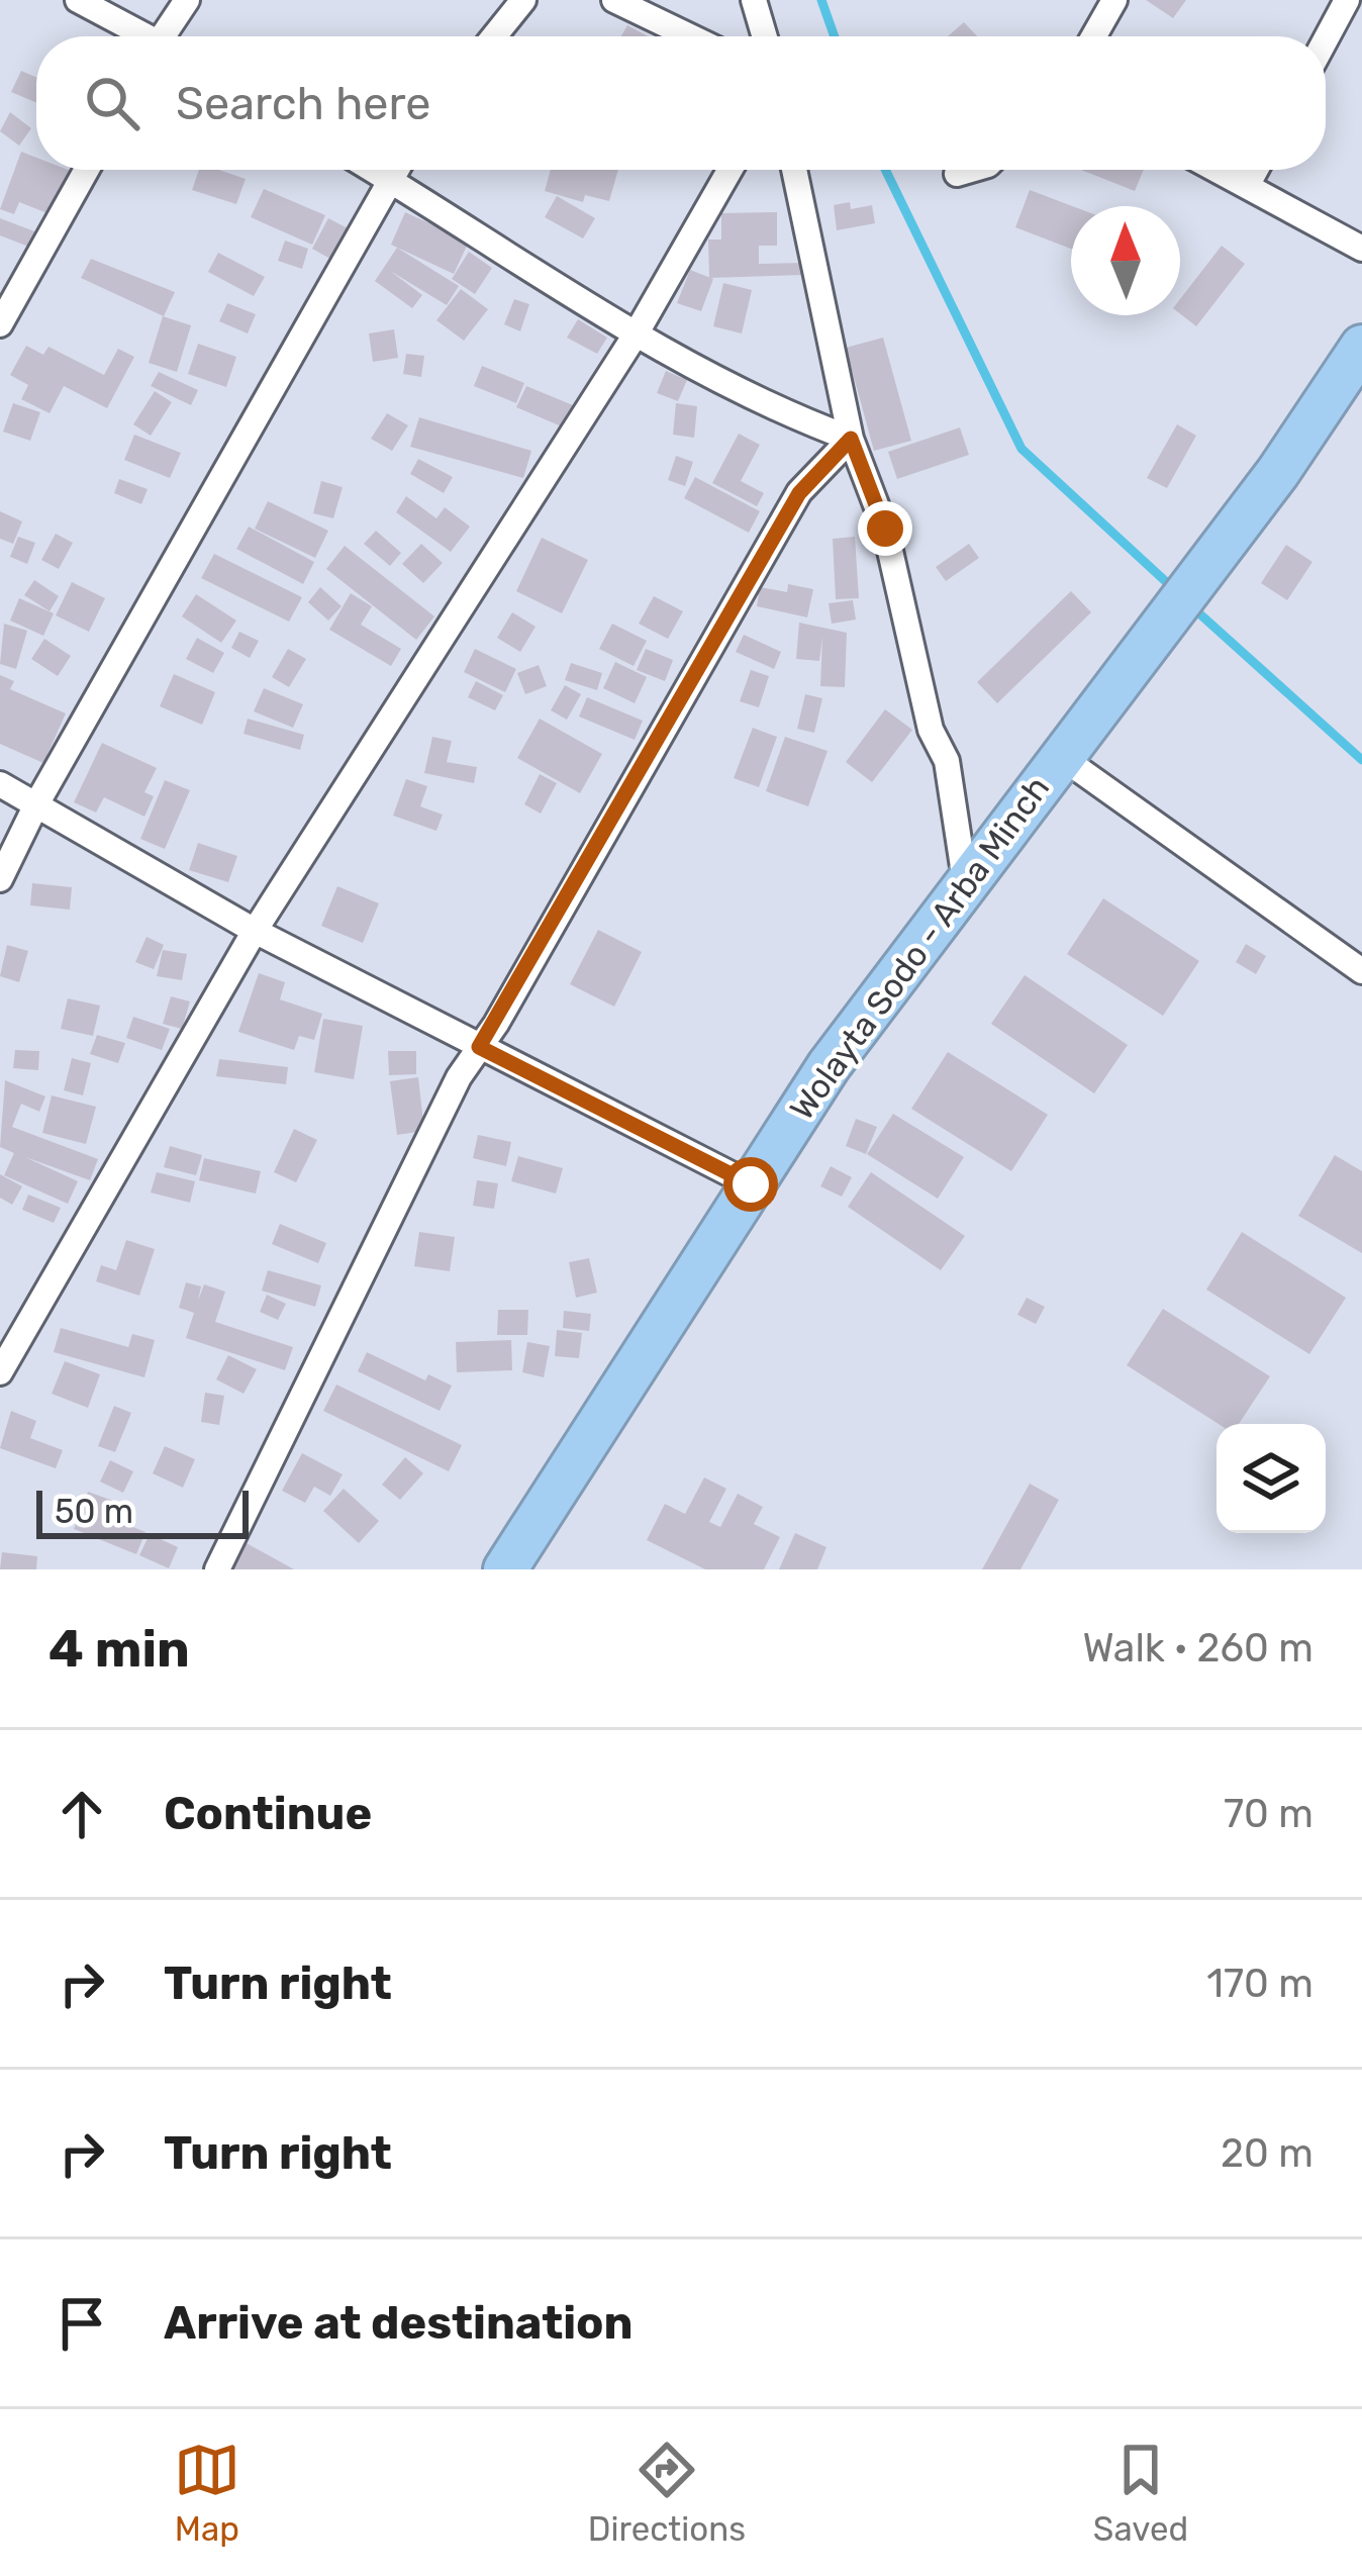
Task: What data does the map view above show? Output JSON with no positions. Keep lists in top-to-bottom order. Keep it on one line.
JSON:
{"streets":{"highway":["Wolayta Sodo - Arba Minch"]},"scale_bar":"50 m","north":"top","page":{"search":"Search here","scale":"50 m","heading":["4 min","Walk · 260 m"],"list":[["Continue","70 m"],["Turn right","170 m"],["Turn right","20 m"],"Arrive at destination"],"nav":["Map","Directions","Saved"]}}
